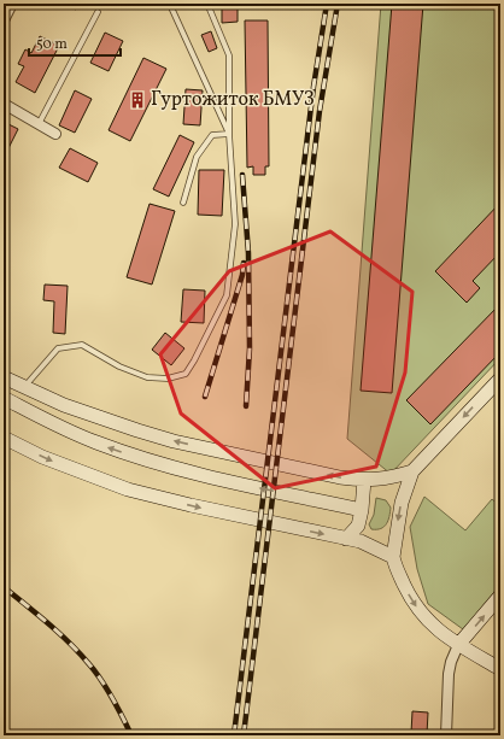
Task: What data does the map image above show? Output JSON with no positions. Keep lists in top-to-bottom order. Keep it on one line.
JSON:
{"places":{"building":["Гуртожиток БМУЗ"]},"scale_bar":"50 m"}
